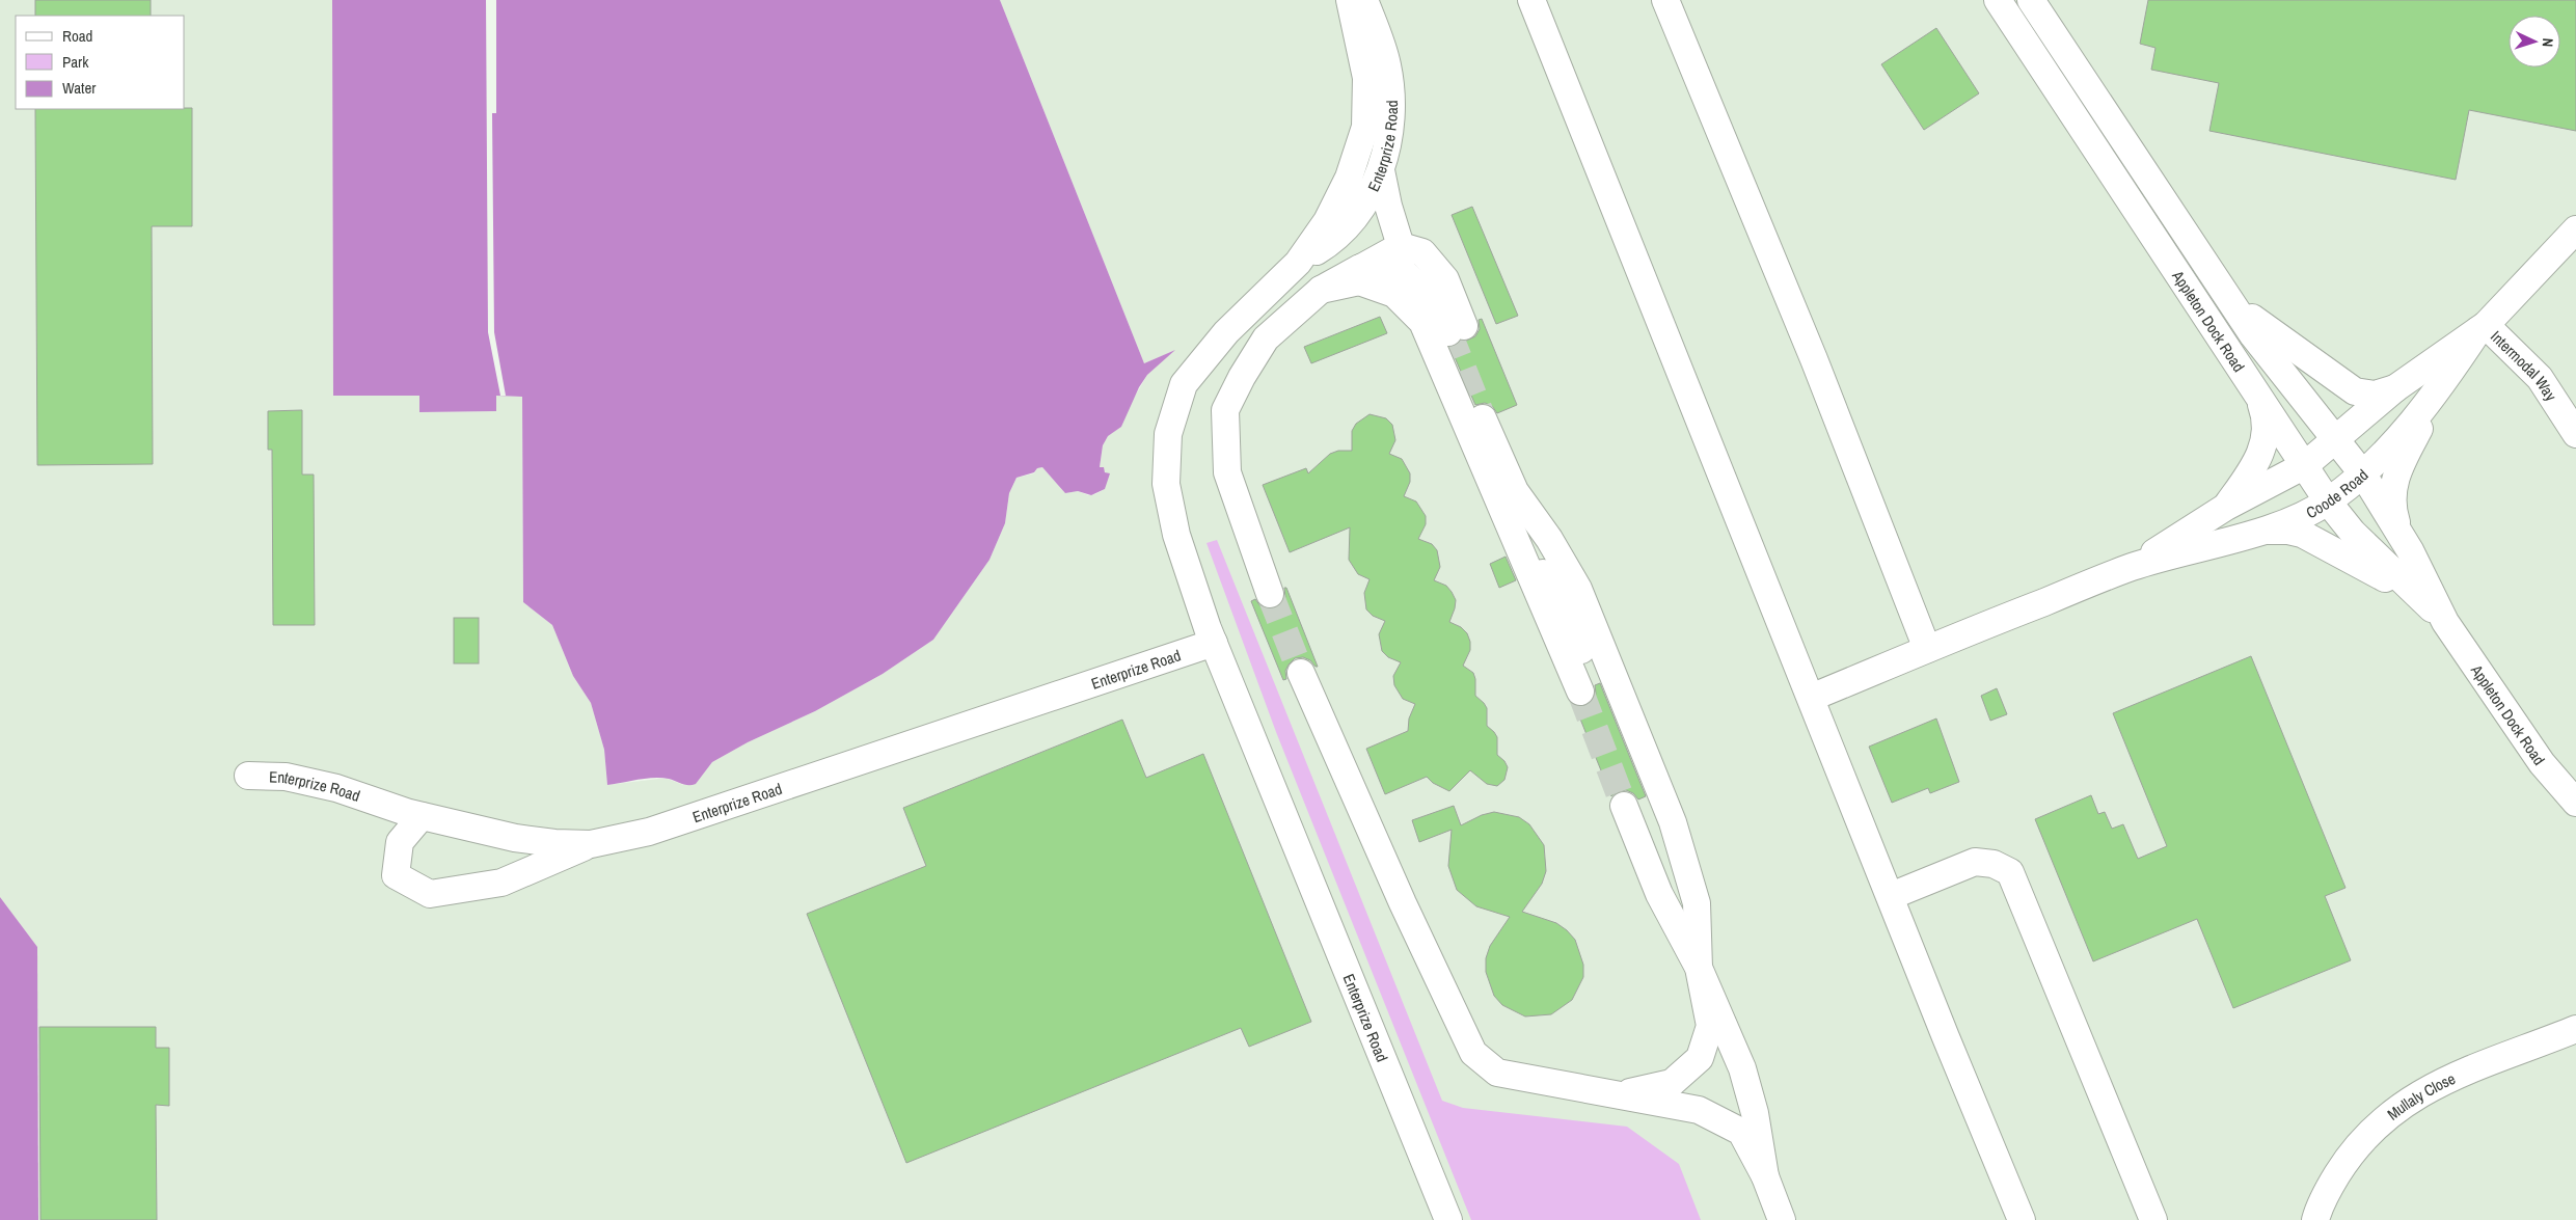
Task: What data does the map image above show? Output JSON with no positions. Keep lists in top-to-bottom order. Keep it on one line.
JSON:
{"streets":{"street":["Enterprize Road","Appleton Dock Road","Intermodal Way","Coode Road","Mullaly Close"]},"crossings":[["Appleton Dock Road","Coode Road"],["Intermodal Way","Coode Road"]],"legend":["Road","Park","Water"],"north":"right"}
